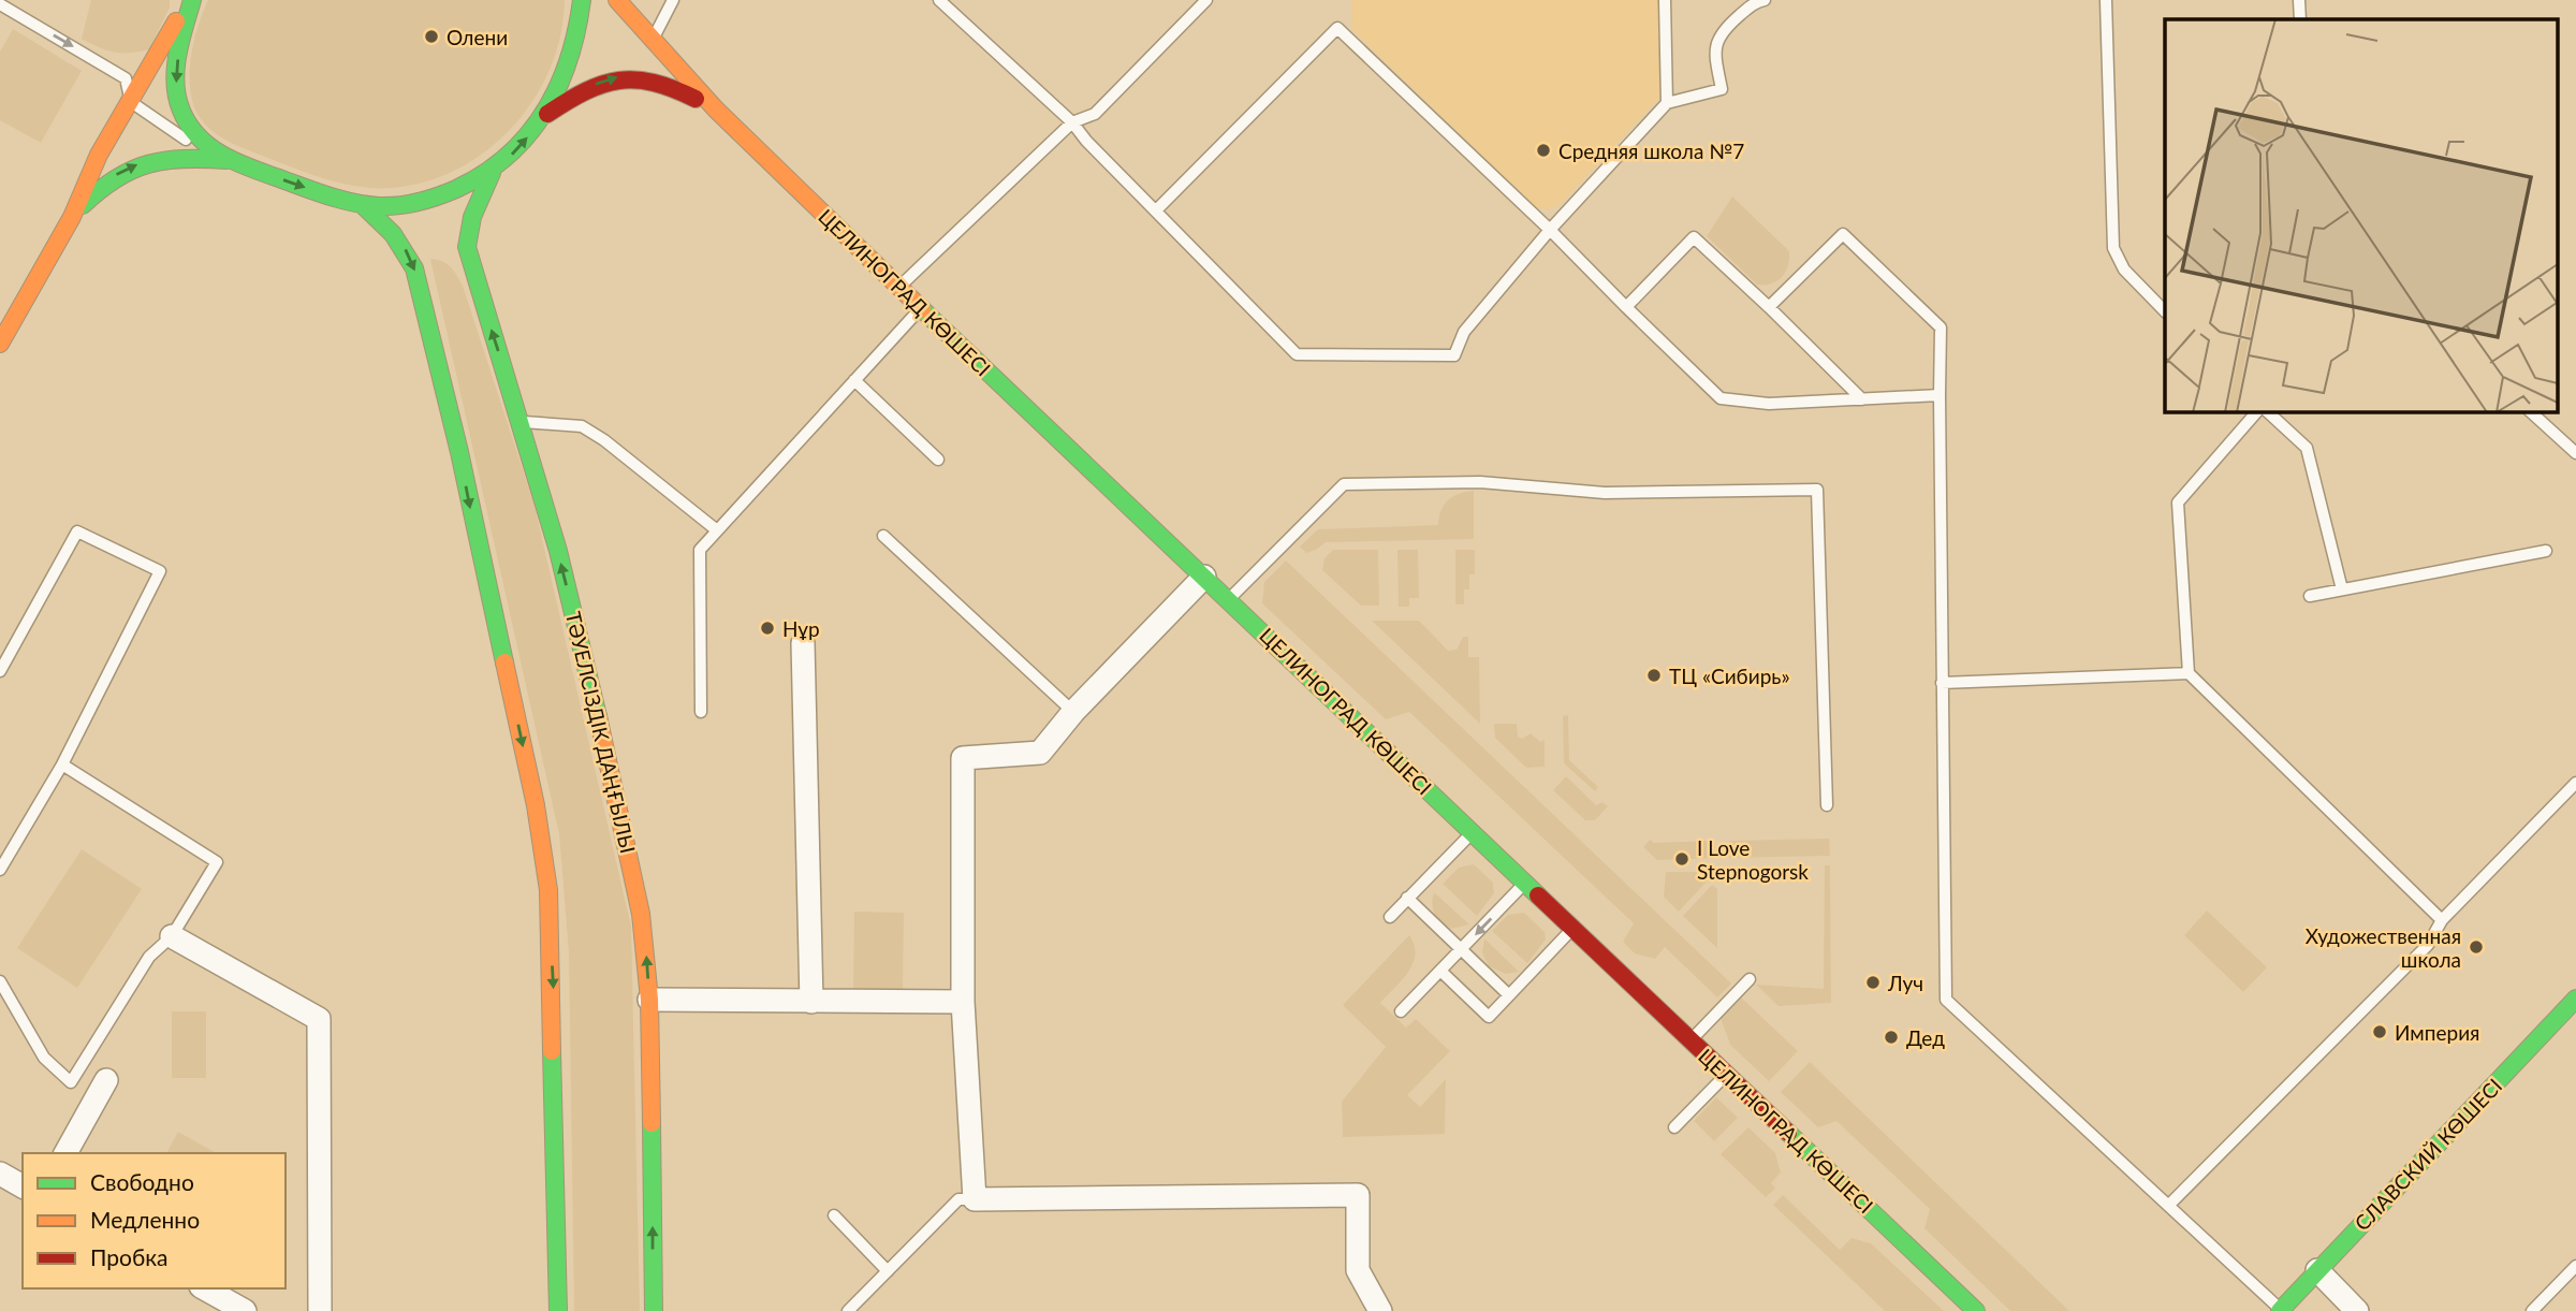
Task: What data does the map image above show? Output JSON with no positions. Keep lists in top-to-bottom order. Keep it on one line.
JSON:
{"streets":{"street":["ЦЕЛИНОГРАД КӨШЕСІ","ТӘУЕЛСІЗДІК ДАҢҒЫЛЫ","СЛАВСКИЙ КӨШЕСІ"]},"places":["Олени","Средняя школа №7","Нұр","ТЦ «Сибирь»","I Love Stepnogorsk","Художественная школа","Луч","Империя","Дед"],"legend":["Свободно","Медленно","Пробка"]}
